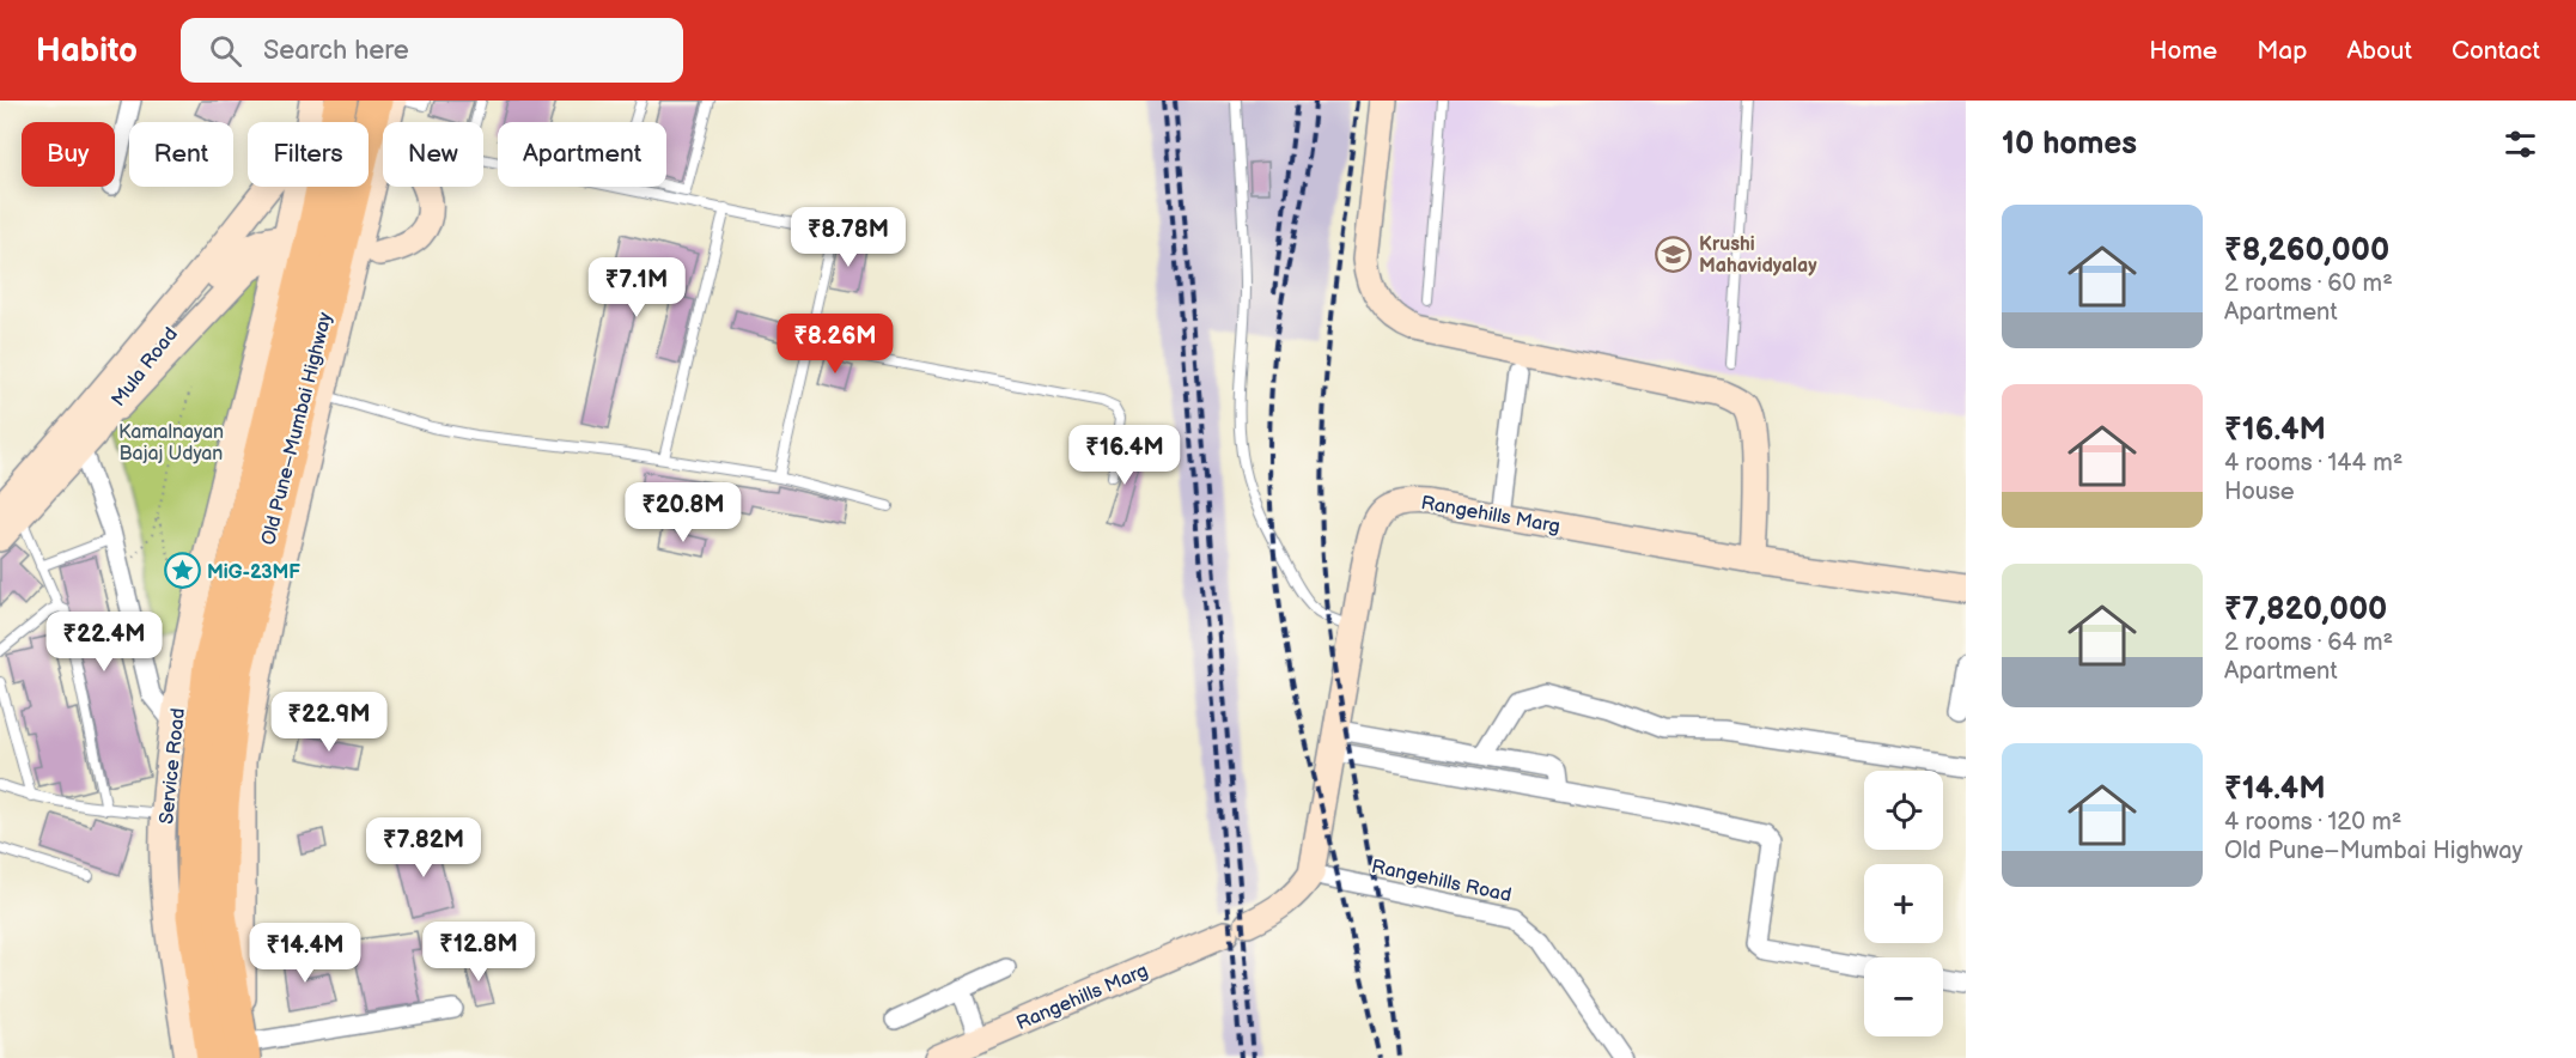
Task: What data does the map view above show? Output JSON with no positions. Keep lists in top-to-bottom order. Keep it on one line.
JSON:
{"streets":{"highway":["Old Pune–Mumbai Highway"],"main road":["Mula Road","Rangehills Marg","Service Road"],"street":["Rangehills Road"]},"crossings":[["Mula Road","Old Pune–Mumbai Highway"],["Mula Road","Service Road"],["Old Pune–Mumbai Highway","Service Road"],["Rangehills Marg","Rangehills Road"]],"parks":["Kamalnayan Bajaj Udyan"],"places":{"school or university":["Krushi Mahavidyalay"],"place":["MiG-23MF"]},"page":{"header":"Habito","search":"Search here","nav":["Home","Map","About","Contact"],"heading":"10 homes","chip":["Buy","Rent","Filters","New","Apartment"],"list":[{"name":"₹8,260,000","note":"2 rooms · 60 m² · Apartment"},{"name":"₹16.4M","note":"4 rooms · 144 m² · House"},{"name":"₹7,820,000","note":"2 rooms · 64 m² · Apartment"},{"name":"₹14.4M","note":"4 rooms · 120 m² · Old Pune–Mumbai Highway"}],"price":["₹8.78M","₹7.1M","₹8.26M","₹16.4M","₹20.8M","₹22.4M","₹22.9M","₹7.82M","₹12.8M","₹14.4M"],"map_buttons":["+","−"]}}
